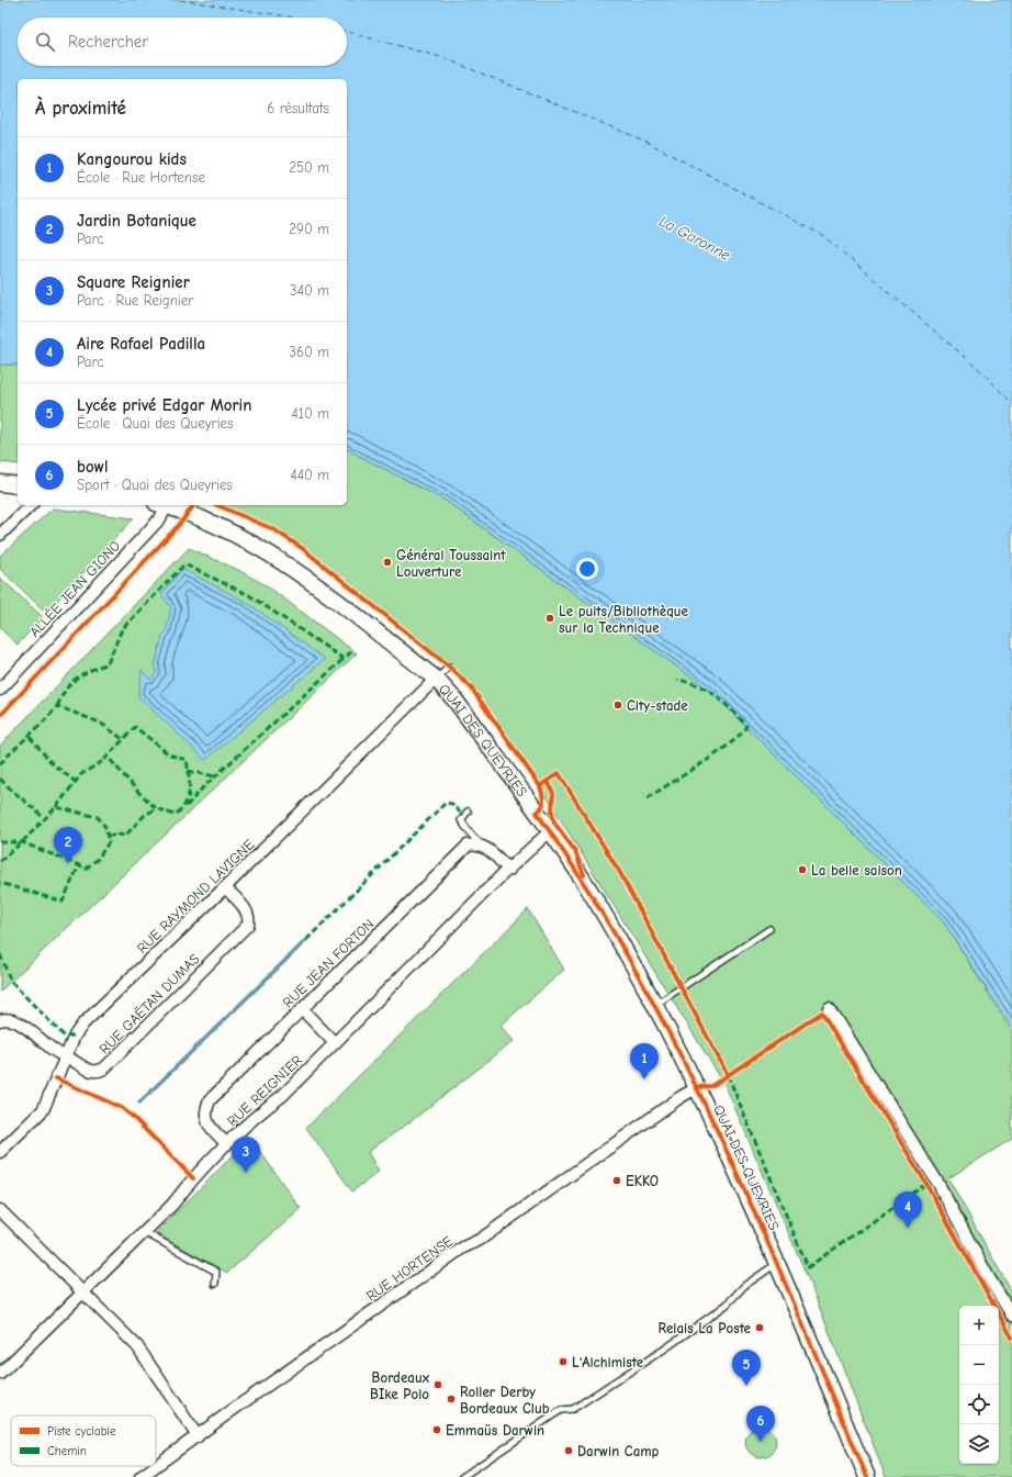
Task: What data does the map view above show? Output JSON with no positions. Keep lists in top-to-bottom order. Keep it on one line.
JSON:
{"streets":{"main road":["QUAI DES QUEYRIES"],"street":["ALLÉE JEAN GIONO","RUE RAYMOND LAVIGNE","RUE JEAN FORTON","RUE GAËTAN DUMAS","RUE REIGNIER","RUE HORTENSE"]},"crossings":[["QUAI DES QUEYRIES","RUE RAYMOND LAVIGNE"],["QUAI DES QUEYRIES","RUE REIGNIER"],["QUAI DES QUEYRIES","RUE HORTENSE"],["RUE RAYMOND LAVIGNE","RUE GAËTAN DUMAS"],["RUE JEAN FORTON","RUE REIGNIER"]],"water":["La Garonne"],"places":["Général Toussaint Louverture","Le puits/Bibliothèque sur la Technique","City-stade","La belle saison","EKKO","Relais La Poste","L'Alchimiste","Bordeaux BIke Polo","Roller Derby Bordeaux Club","Emmaüs Darwin","Darwin Camp"],"legend":["Piste cyclable","Chemin"],"page":{"search":"Rechercher","heading":["À proximité","6 résultats"],"list":[{"mark":"1","name":"Kangourou kids","note":"École · Rue Hortense","value":"250 m"},{"mark":"2","name":"Jardin Botanique","note":"Parc","value":"290 m"},{"mark":"3","name":"Square Reignier","note":"Parc · Rue Reignier","value":"340 m"},{"mark":"4","name":"Aire Rafael Padilla","note":"Parc","value":"360 m"},{"mark":"5","name":"Lycée privé Edgar Morin","note":"École · Quai des Queyries","value":"410 m"},{"mark":"6","name":"bowl","note":"Sport · Quai des Queyries","value":"440 m"}],"pins":["2","1","3","4","5","6"],"map_buttons":["+","−"]}}
